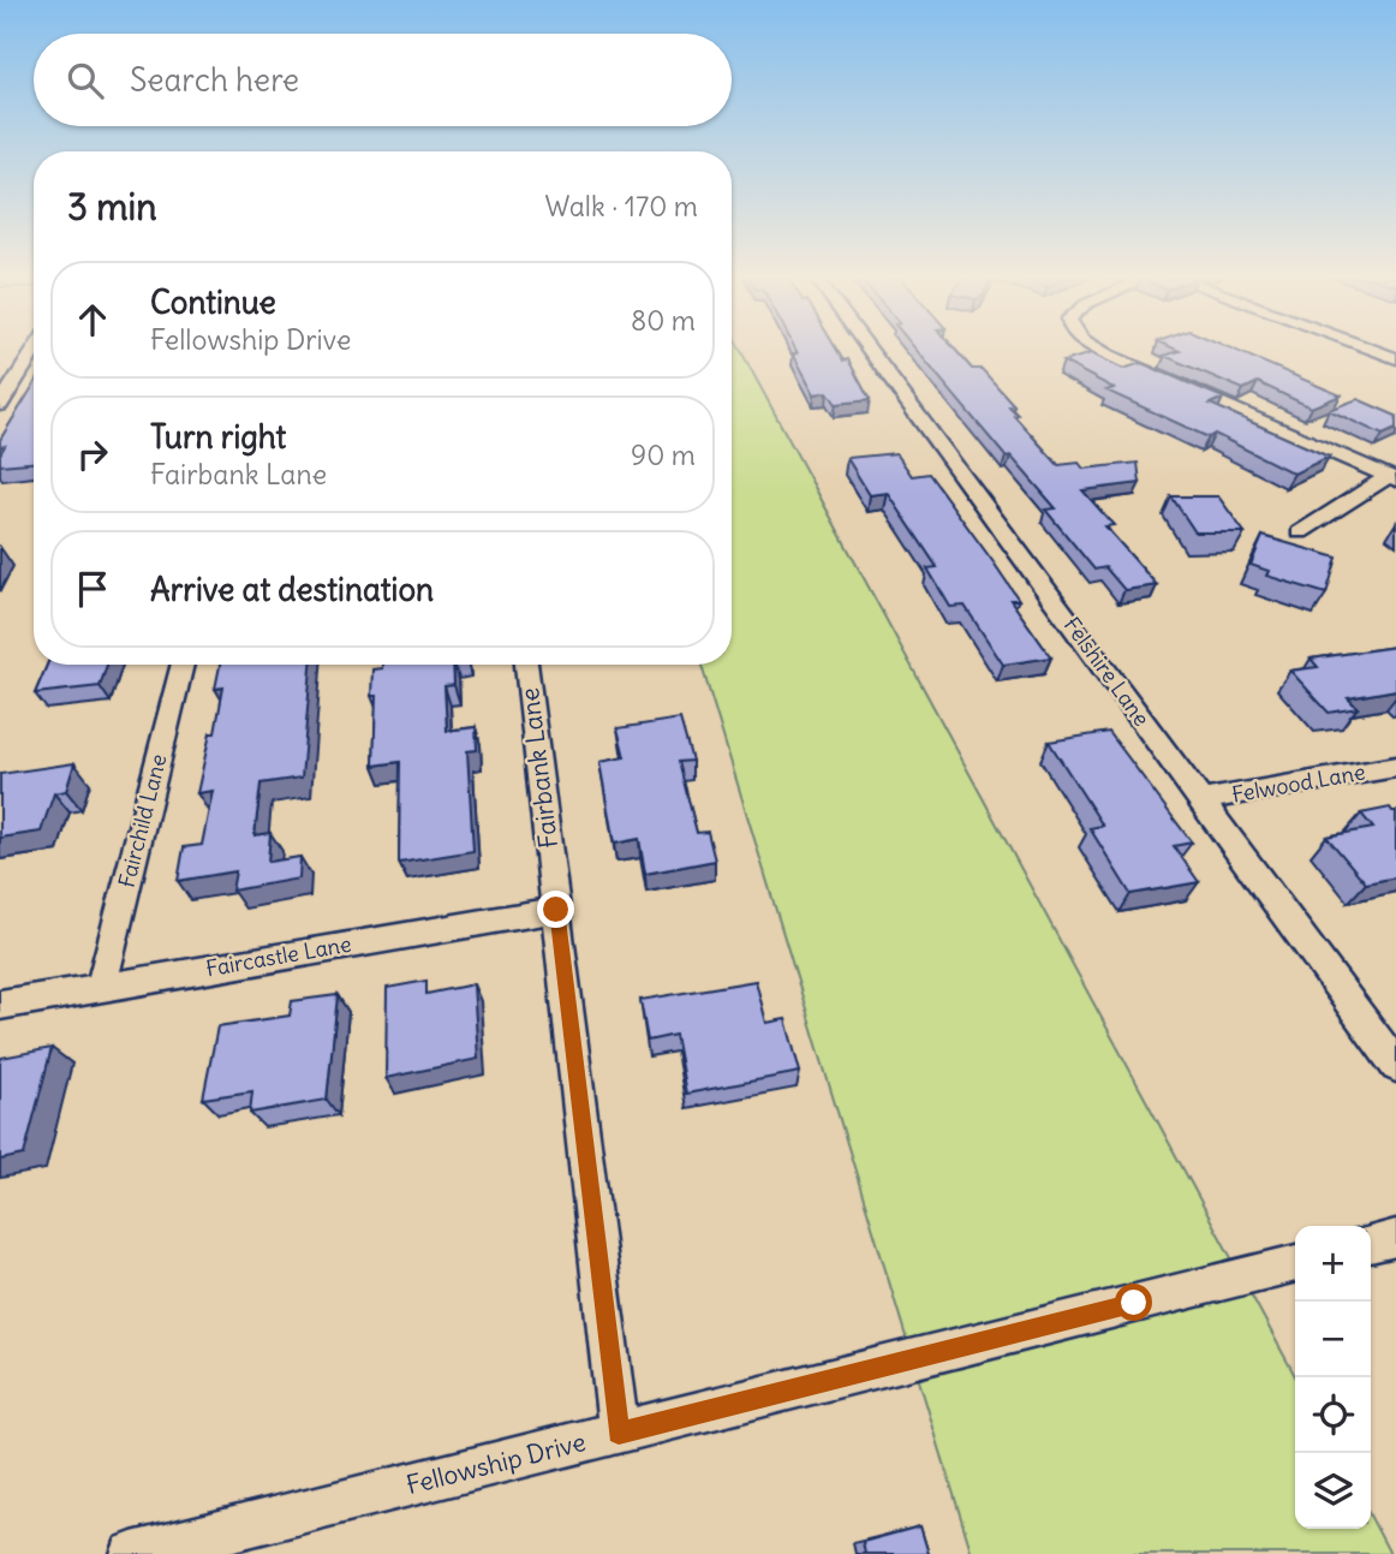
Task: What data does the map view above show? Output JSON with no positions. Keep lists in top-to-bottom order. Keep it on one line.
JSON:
{"streets":{"street":["Felshire Lane","Fairbank Lane","Felwood Lane","Fairchild Lane","Faircastle Lane","Fellowship Drive"]},"crossings":[["Felshire Lane","Felwood Lane"],["Fairbank Lane","Faircastle Lane"],["Fairbank Lane","Fellowship Drive"],["Fairchild Lane","Faircastle Lane"]],"page":{"search":"Search here","heading":["3 min","Walk · 170 m"],"list":[["Continue","Fellowship Drive","80 m"],["Turn right","Fairbank Lane","90 m"],"Arrive at destination"],"map_buttons":["+","−"]}}
